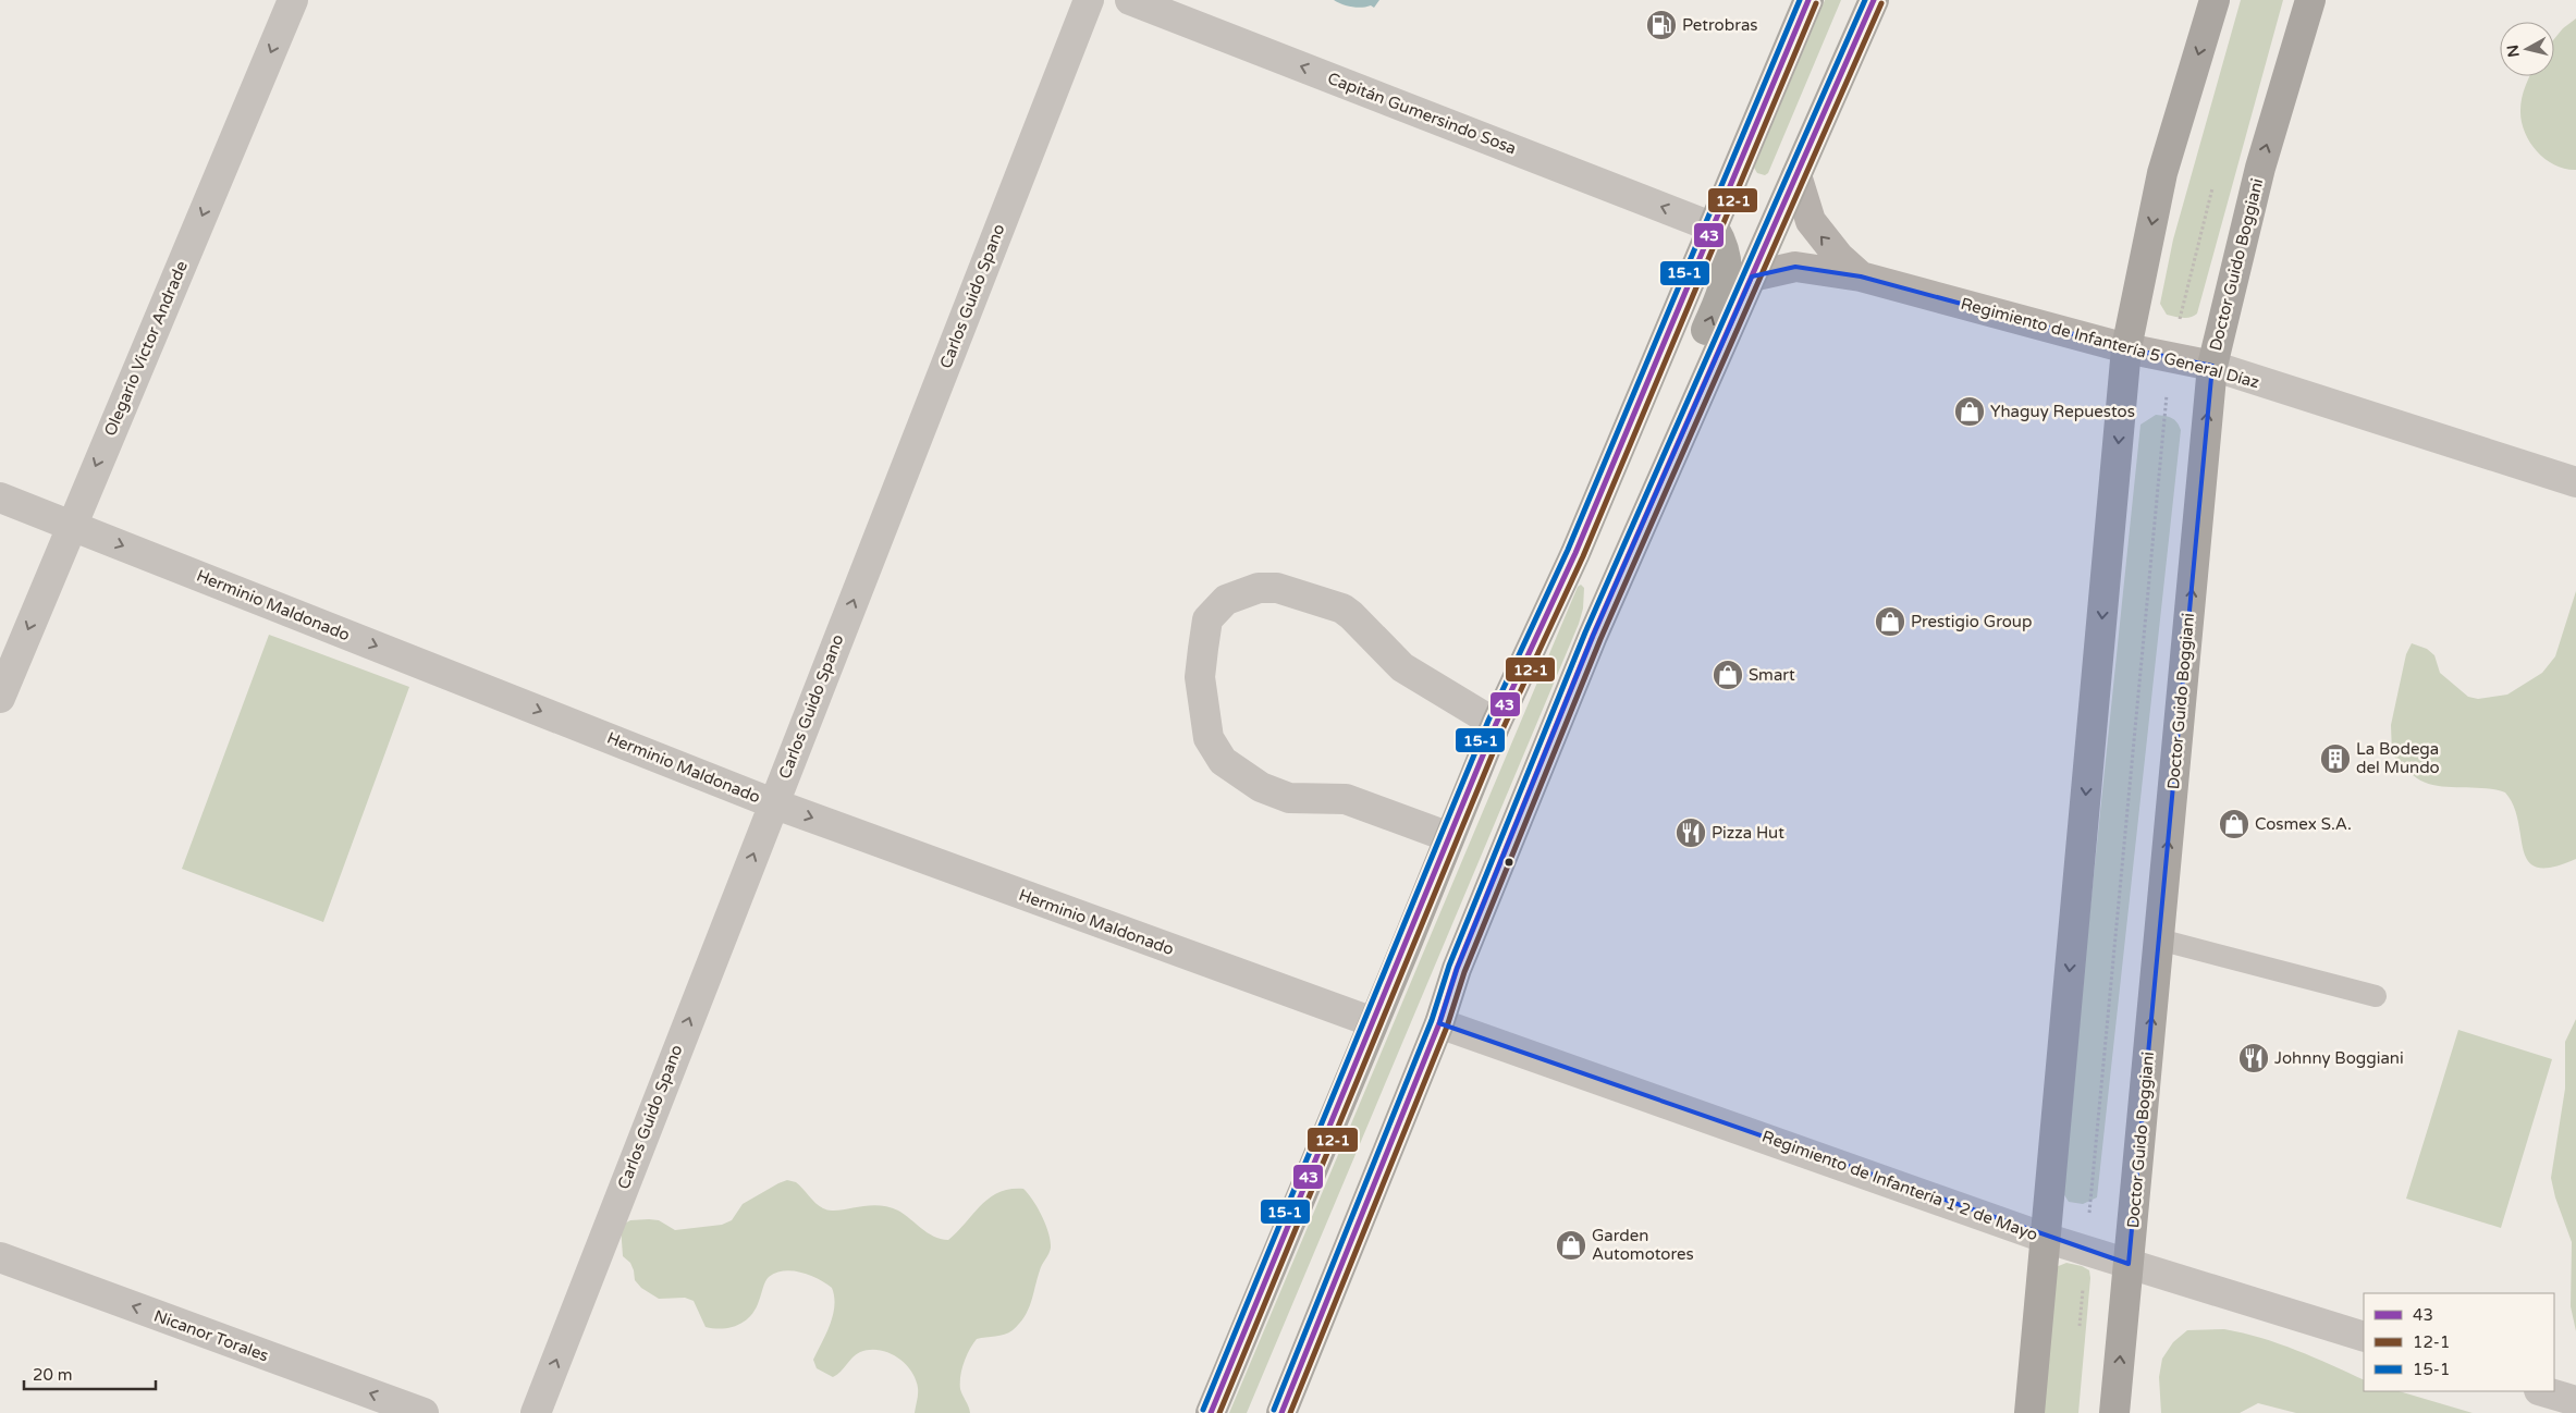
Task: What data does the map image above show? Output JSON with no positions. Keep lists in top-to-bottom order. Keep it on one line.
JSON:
{"streets":{"main road":["Doctor Guido Boggiani","Regimiento de Infantería 5 General Díaz"],"street":["Capitán Gumersindo Sosa","Carlos Guido Spano","Olegario Victor Andrade","Herminio Maldonado","Regimiento de Infantería 1 2 de Mayo","Nicanor Torales"]},"crossings":[["Doctor Guido Boggiani","Regimiento de Infantería 5 General Díaz"],["Doctor Guido Boggiani","Regimiento de Infantería 1 2 de Mayo"],["Carlos Guido Spano","Herminio Maldonado"],["Olegario Victor Andrade","Herminio Maldonado"]],"one_way":["Capitán Gumersindo Sosa","Carlos Guido Spano","Olegario Victor Andrade","Herminio Maldonado","Nicanor Torales"],"places":{"fuel station":["Petrobras"],"shop":["Yhaguy Repuestos","Prestigio Group","Smart","Cosmex S.A.","Garden Automotores"],"building":["La Bodega del Mundo"],"restaurant":["Pizza Hut","Johnny Boggiani"]},"lines":["transit line 43","transit line 15-1","transit line 12-1"],"legend":["43","12-1","15-1"],"scale_bar":"20 m","north":"left"}
